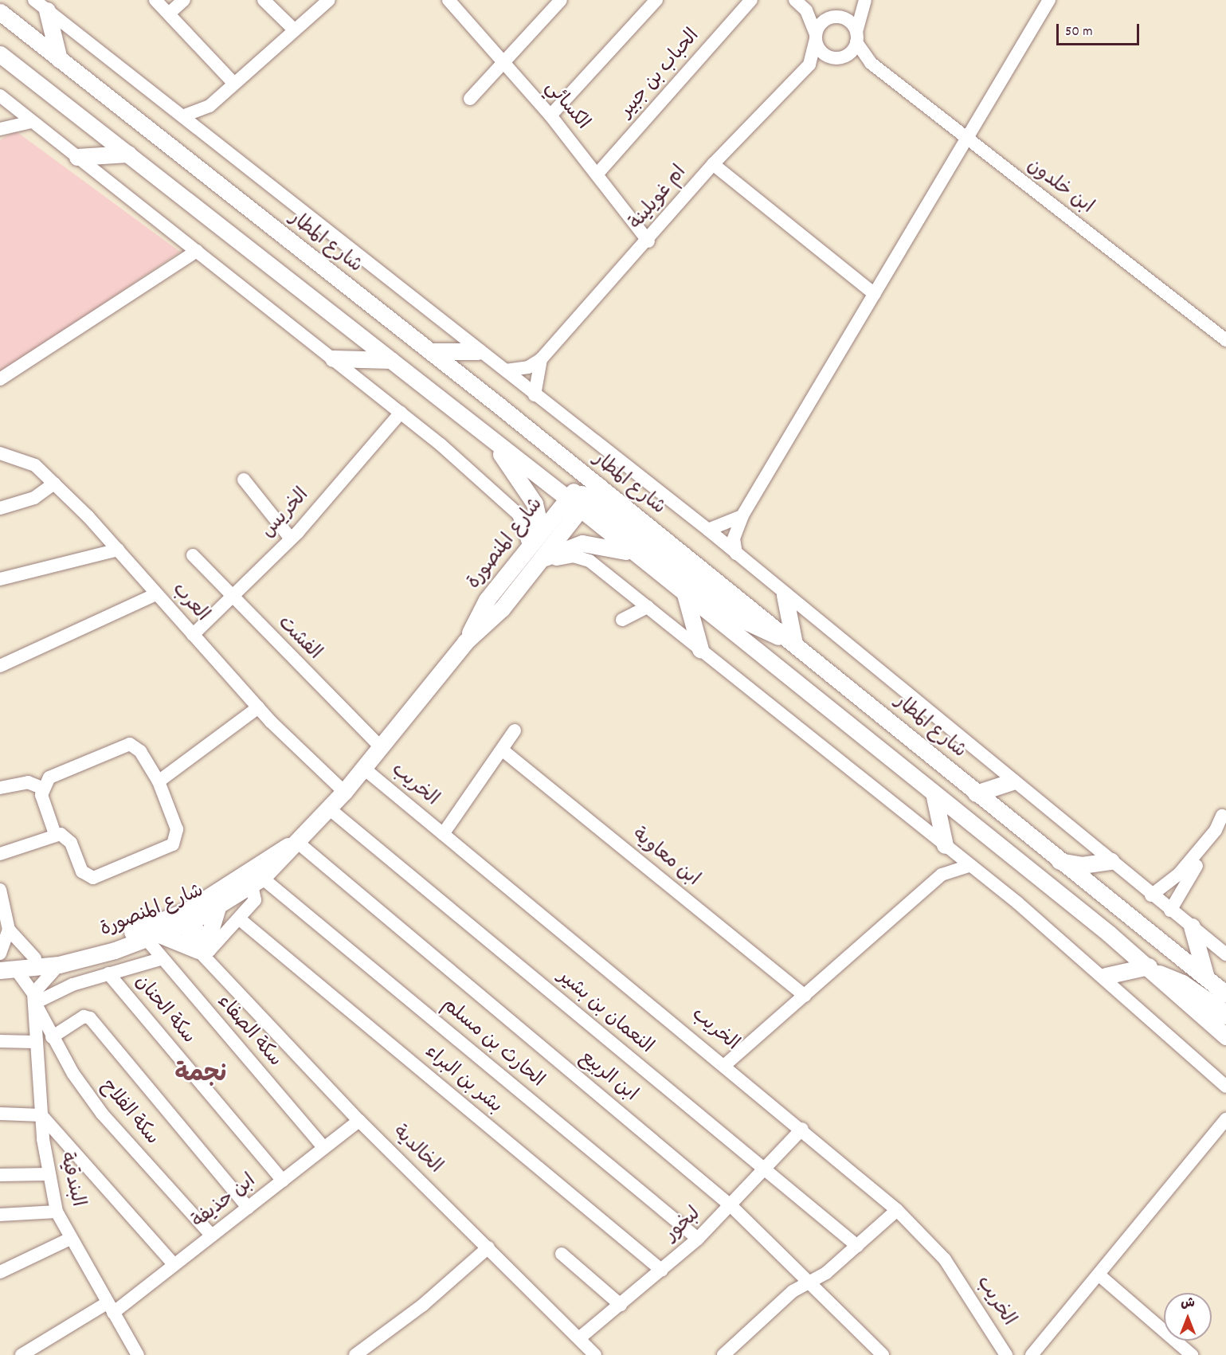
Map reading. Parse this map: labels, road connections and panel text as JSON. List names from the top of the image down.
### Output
{
  "streets": {
    "main road": ["شارع المطار", "شارع المنصورة"],
    "street": [
      "الحباب بن جبير",
      "الكسائي",
      "ابن خلدون",
      "ام غويلينة",
      "الخريس",
      "العرب",
      "الفشت",
      "الخريب",
      "ابن معاوية",
      "سكة الحنان",
      "النعمان بن بشير",
      "سكة الصفاء",
      "الحارث بن مسلم",
      "ابن الربيع",
      "بشر بن البراء",
      "سكة الفلاح",
      "الخالدية",
      "البندقية",
      "ابن حذيفة",
      "لبخور"
    ]
  },
  "crossings": [
    ["الحباب بن جبير", "الكسائي"],
    ["الكسائي", "ام غويلينة"],
    ["ام غويلينة", "شارع المطار"],
    ["شارع المطار", "شارع المنصورة"],
    ["الخريس", "العرب"],
    ["الخريس", "الفشت"],
    ["شارع المنصورة", "العرب"],
    ["شارع المنصورة", "الفشت"],
    ["شارع المنصورة", "الخريب"],
    ["شارع المنصورة", "النعمان بن بشير"],
    ["شارع المنصورة", "سكة الصفاء"],
    ["شارع المنصورة", "الحارث بن مسلم"],
    ["شارع المنصورة", "ابن الربيع"],
    ["شارع المنصورة", "الخالدية"],
    ["الخريب", "لبخور"],
    ["سكة الحنان", "ابن حذيفة"],
    ["النعمان بن بشير", "لبخور"],
    ["سكة الصفاء", "ابن حذيفة"],
    ["الحارث بن مسلم", "لبخور"],
    ["ابن الربيع", "لبخور"],
    ["بشر بن البراء", "لبخور"],
    ["سكة الفلاح", "البندقية"],
    ["سكة الفلاح", "ابن حذيفة"],
    ["الخالدية", "ابن حذيفة"],
    ["الخالدية", "لبخور"],
    ["البندقية", "ابن حذيفة"]
  ],
  "districts": ["نجمة"],
  "scale_bar": "50 m",
  "north": "top"
}
